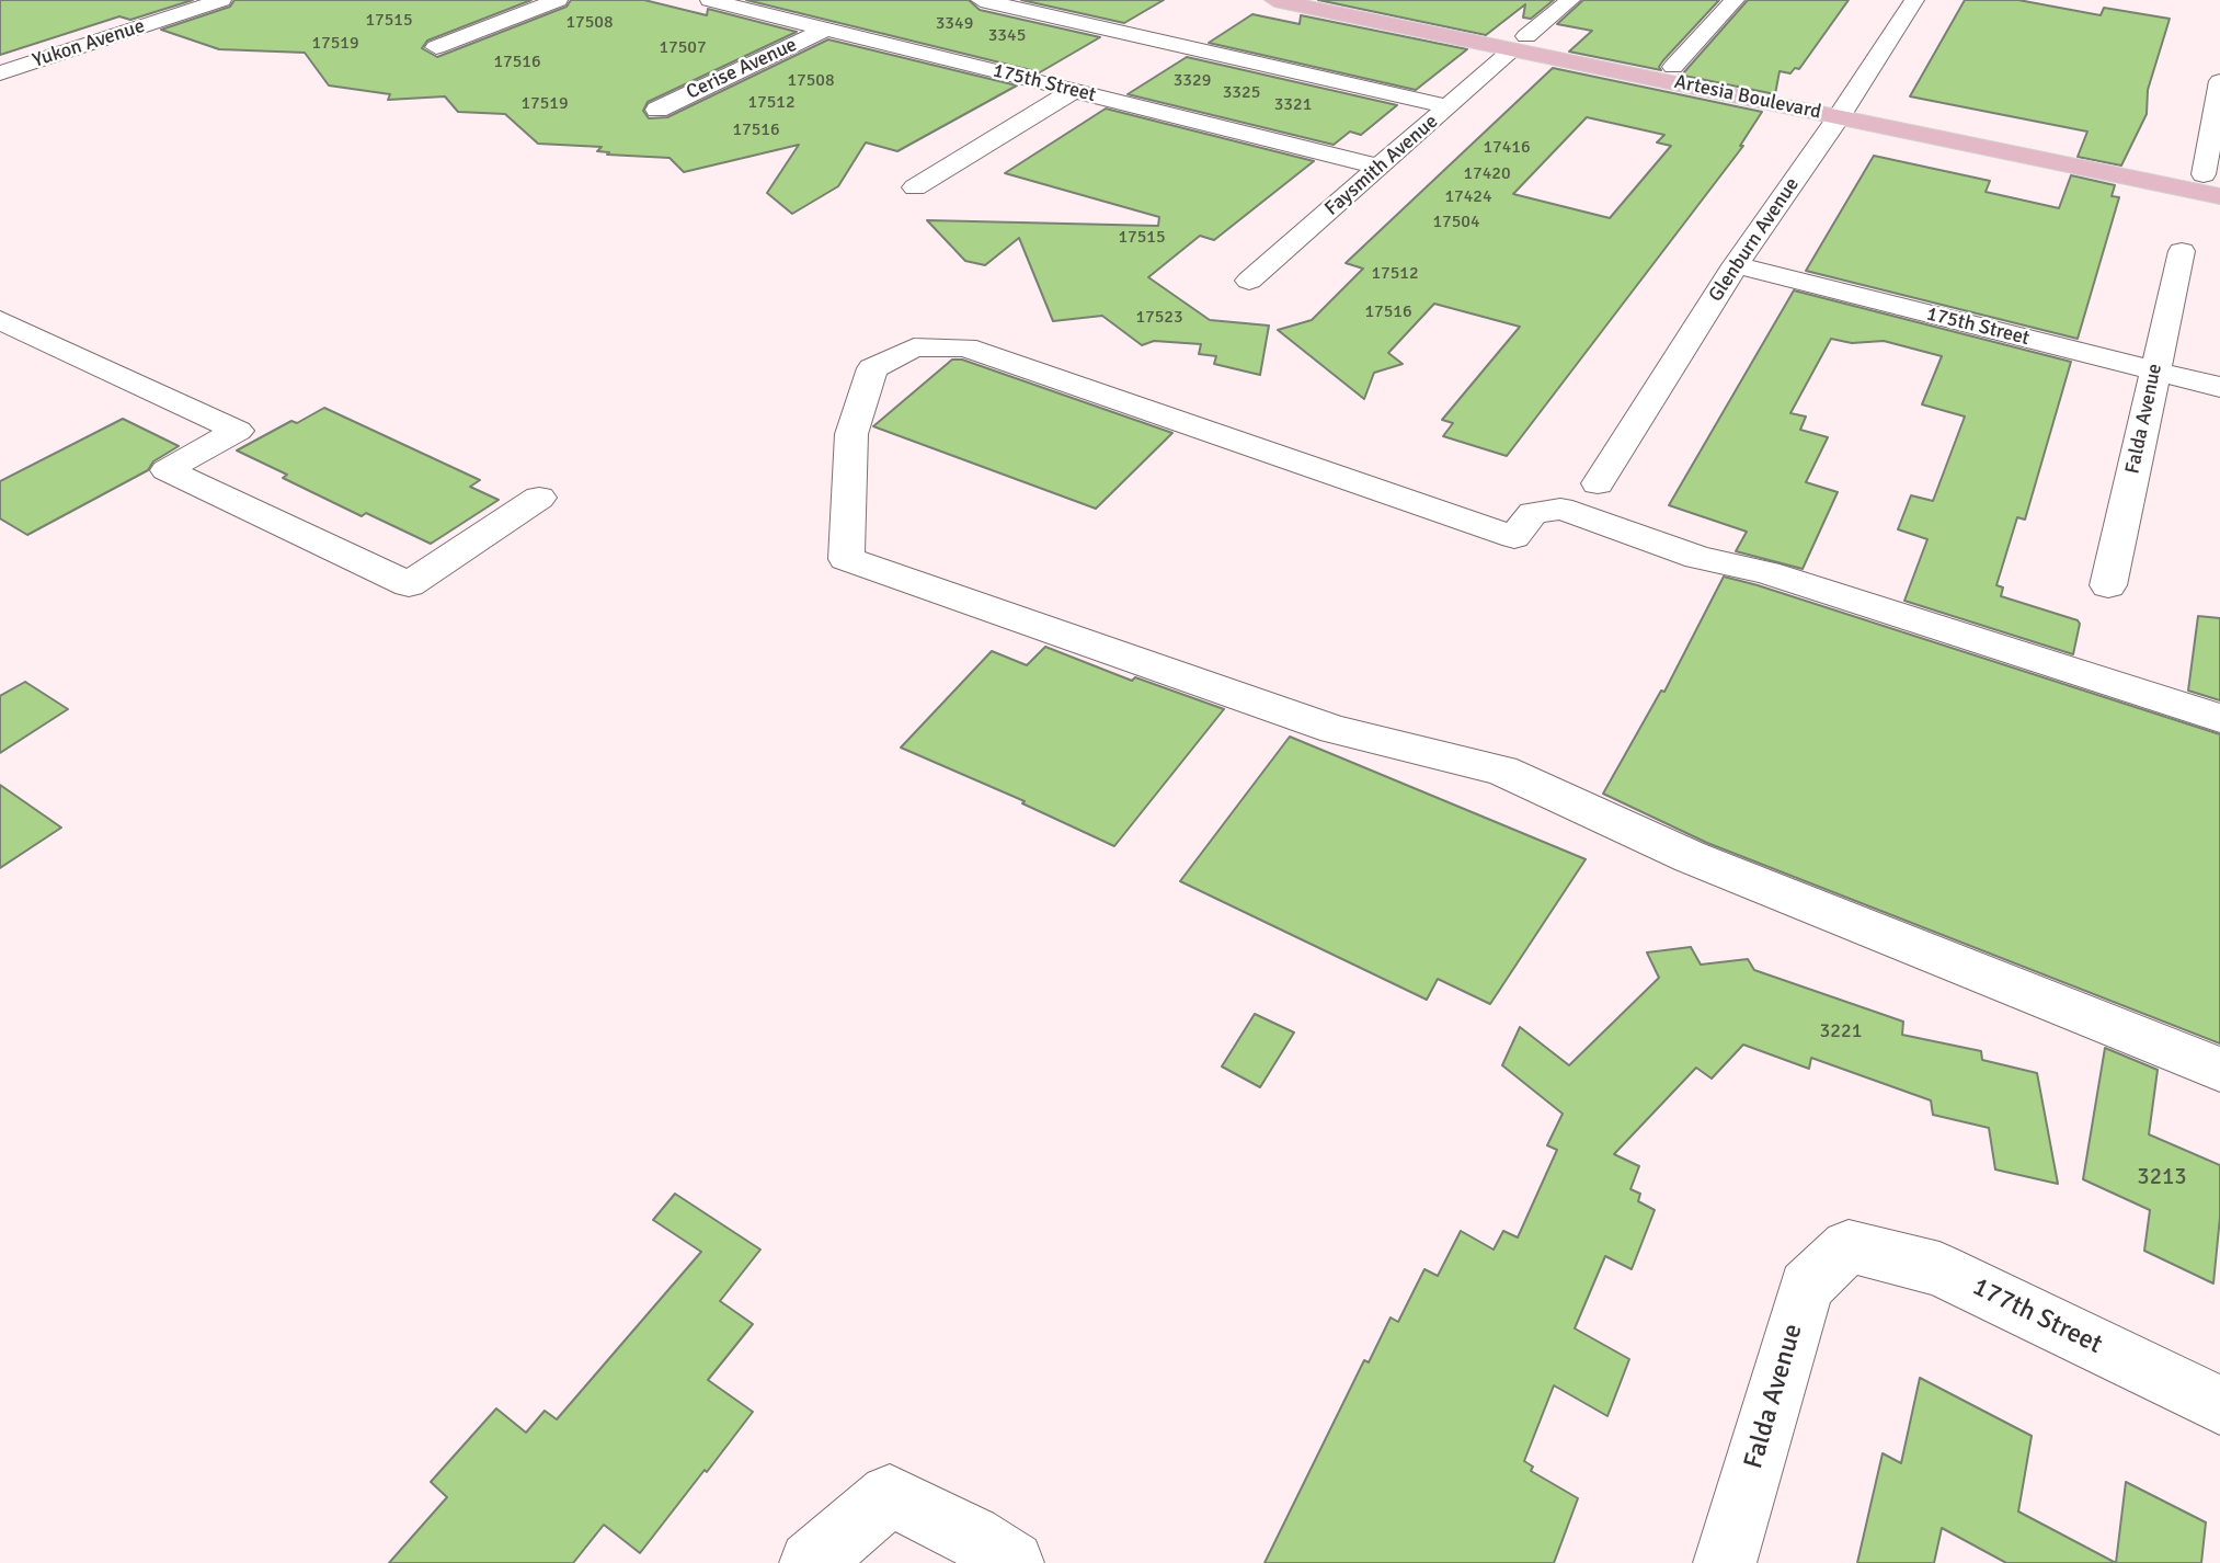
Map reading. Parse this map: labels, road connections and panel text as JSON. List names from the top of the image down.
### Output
{
  "streets": {
    "main road": ["Artesia Boulevard"],
    "street": [
      "Yukon Avenue",
      "Cerise Avenue",
      "175th Street",
      "Faysmith Avenue",
      "Glenburn Avenue",
      "Falda Avenue",
      "177th Street"
    ]
  },
  "crossings": [
    ["Cerise Avenue", "175th Street"],
    ["175th Street", "Faysmith Avenue"],
    ["175th Street", "Glenburn Avenue"],
    ["175th Street", "Falda Avenue"],
    ["Artesia Boulevard", "Faysmith Avenue"],
    ["Artesia Boulevard", "Glenburn Avenue"],
    ["Falda Avenue", "177th Street"]
  ],
  "house_numbers": [
    "17515",
    "17508",
    "3349",
    "3345",
    "17519",
    "17507",
    "17516",
    "17508",
    "3329",
    "3325",
    "17512",
    "17519",
    "3321",
    "17516",
    "17416",
    "17420",
    "17424",
    "17504",
    "17515",
    "17512",
    "17516",
    "17523",
    "3221",
    "3213"
  ]
}
